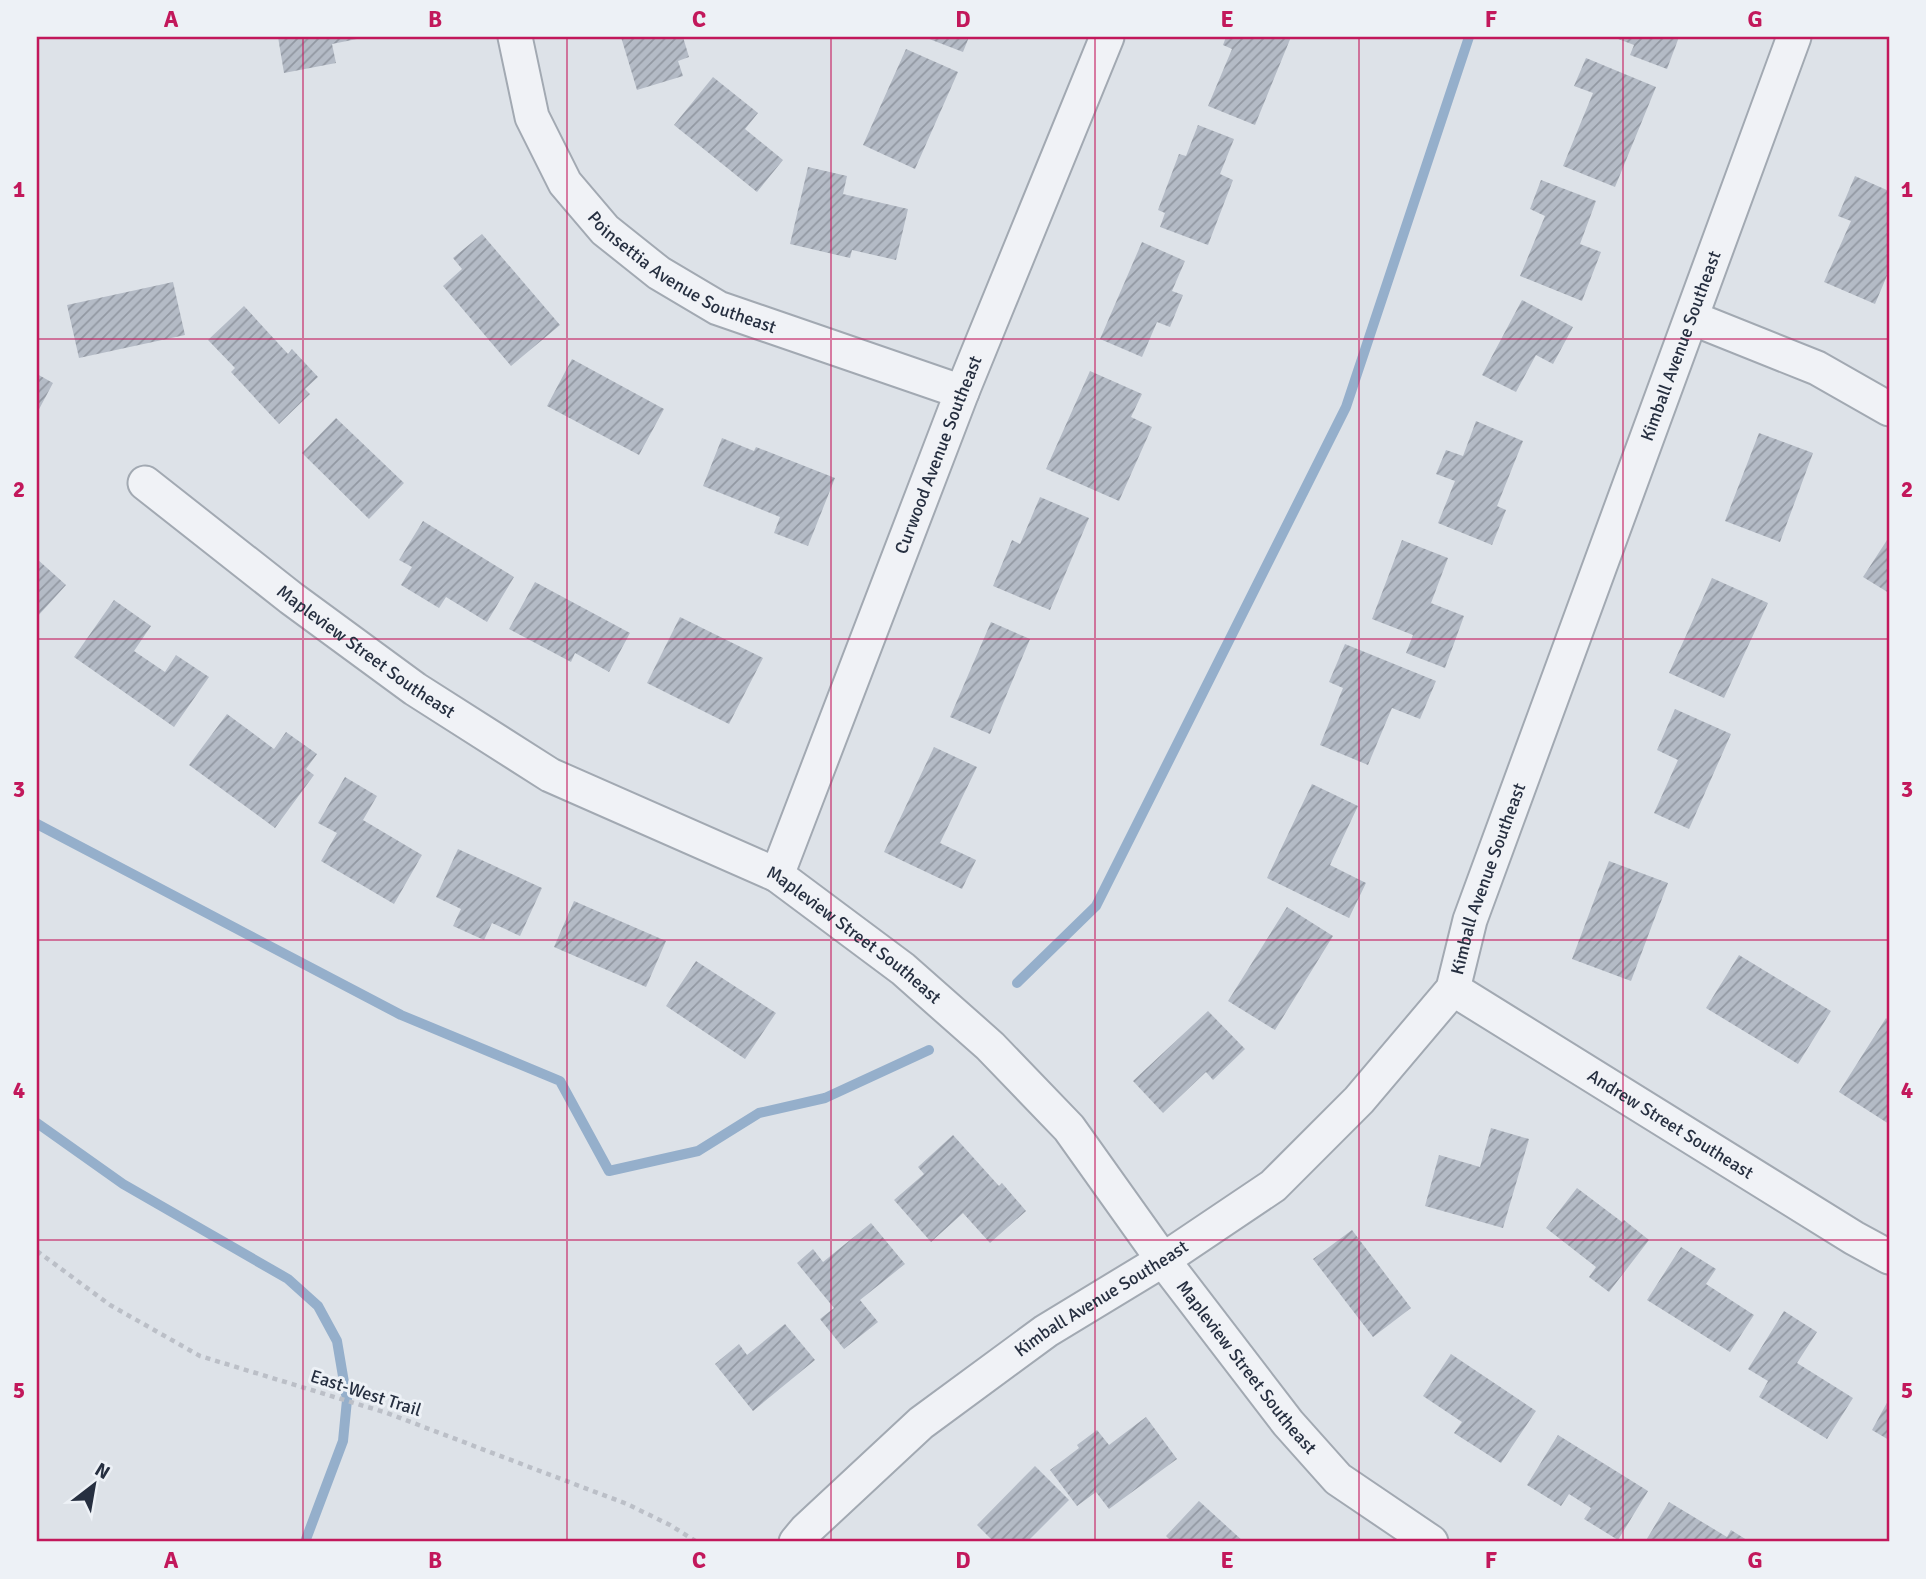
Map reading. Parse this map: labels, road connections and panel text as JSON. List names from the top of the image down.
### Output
{
  "streets": {
    "street": [
      "Poinsettia Avenue Southeast",
      "Kimball Avenue Southeast",
      "Curwood Avenue Southeast",
      "Mapleview Street Southeast",
      "Andrew Street Southeast"
    ],
    "path": ["East-West Trail"]
  },
  "crossings": [
    ["Poinsettia Avenue Southeast", "Curwood Avenue Southeast"],
    ["Kimball Avenue Southeast", "Mapleview Street Southeast"],
    ["Kimball Avenue Southeast", "Andrew Street Southeast"],
    ["Curwood Avenue Southeast", "Mapleview Street Southeast"]
  ],
  "north": "top right",
  "grid": {
    "columns": [
      "A",
      "B",
      "C",
      "D",
      "E",
      "F",
      "G"
    ],
    "rows": [
      "1",
      "2",
      "3",
      "4",
      "5"
    ]
  }
}
